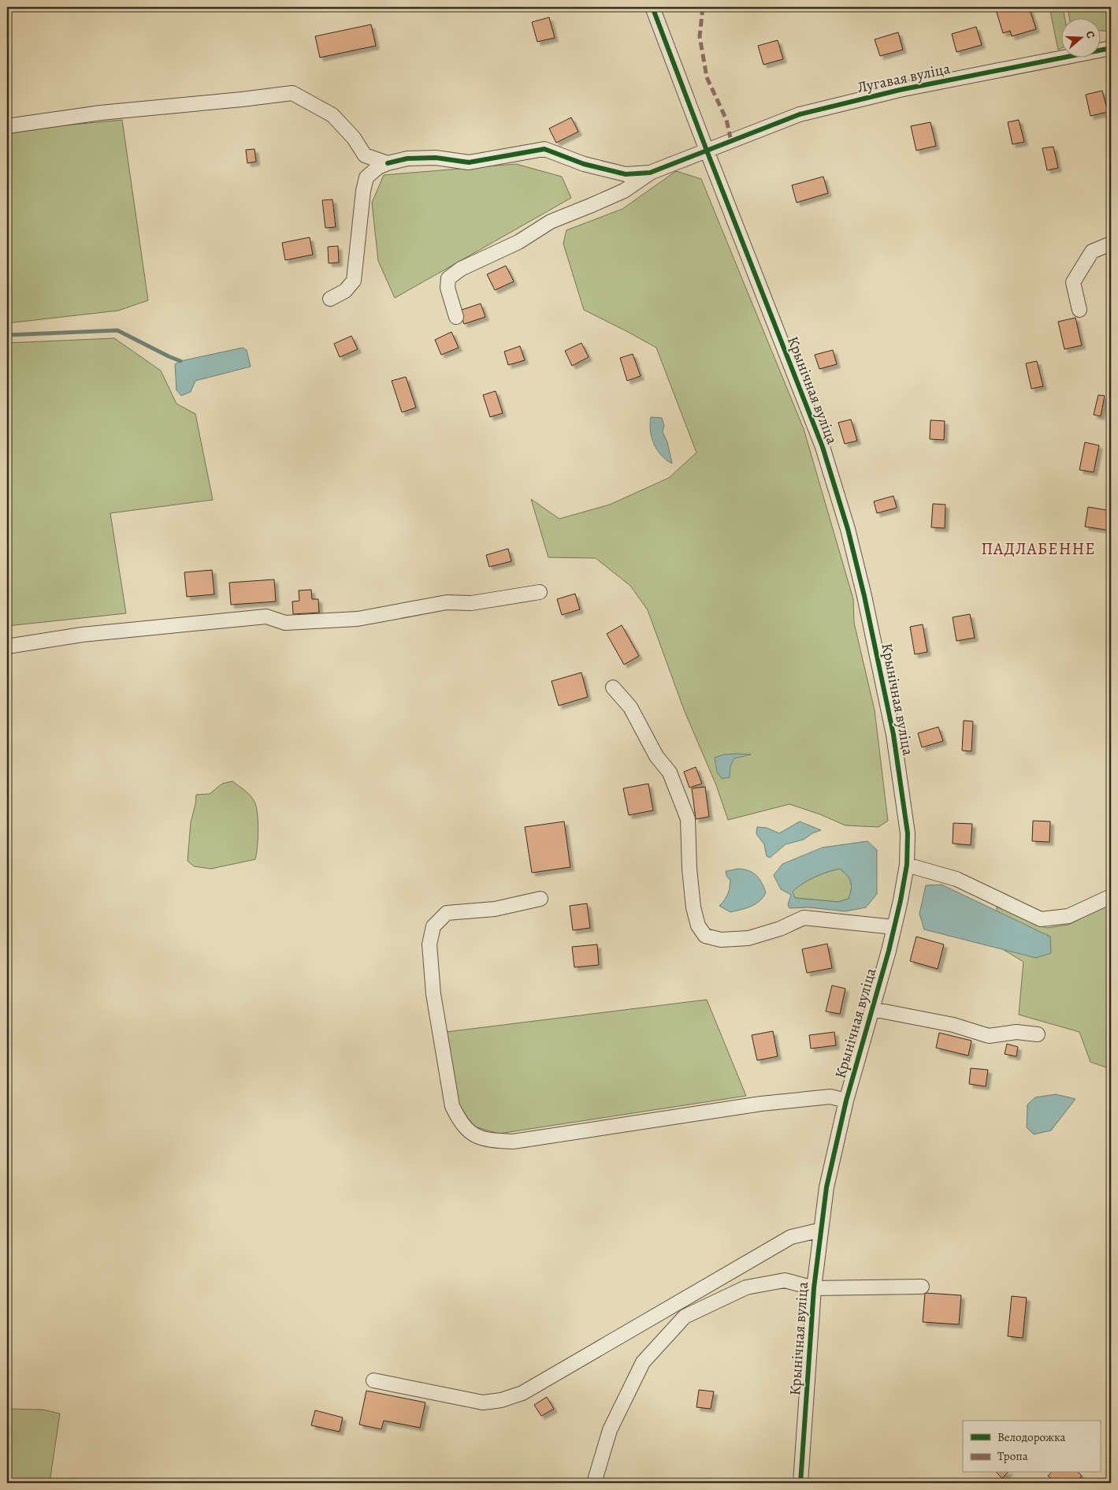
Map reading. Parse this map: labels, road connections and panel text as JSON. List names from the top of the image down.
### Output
{
  "streets": {
    "street": ["Лугавая вуліца", "Крынічная вуліца"]
  },
  "crossings": [
    ["Лугавая вуліца", "Крынічная вуліца"]
  ],
  "districts": ["ПАДЛАБЕННЕ"],
  "legend": ["Велодорожка", "Тропа"],
  "north": "right"
}
